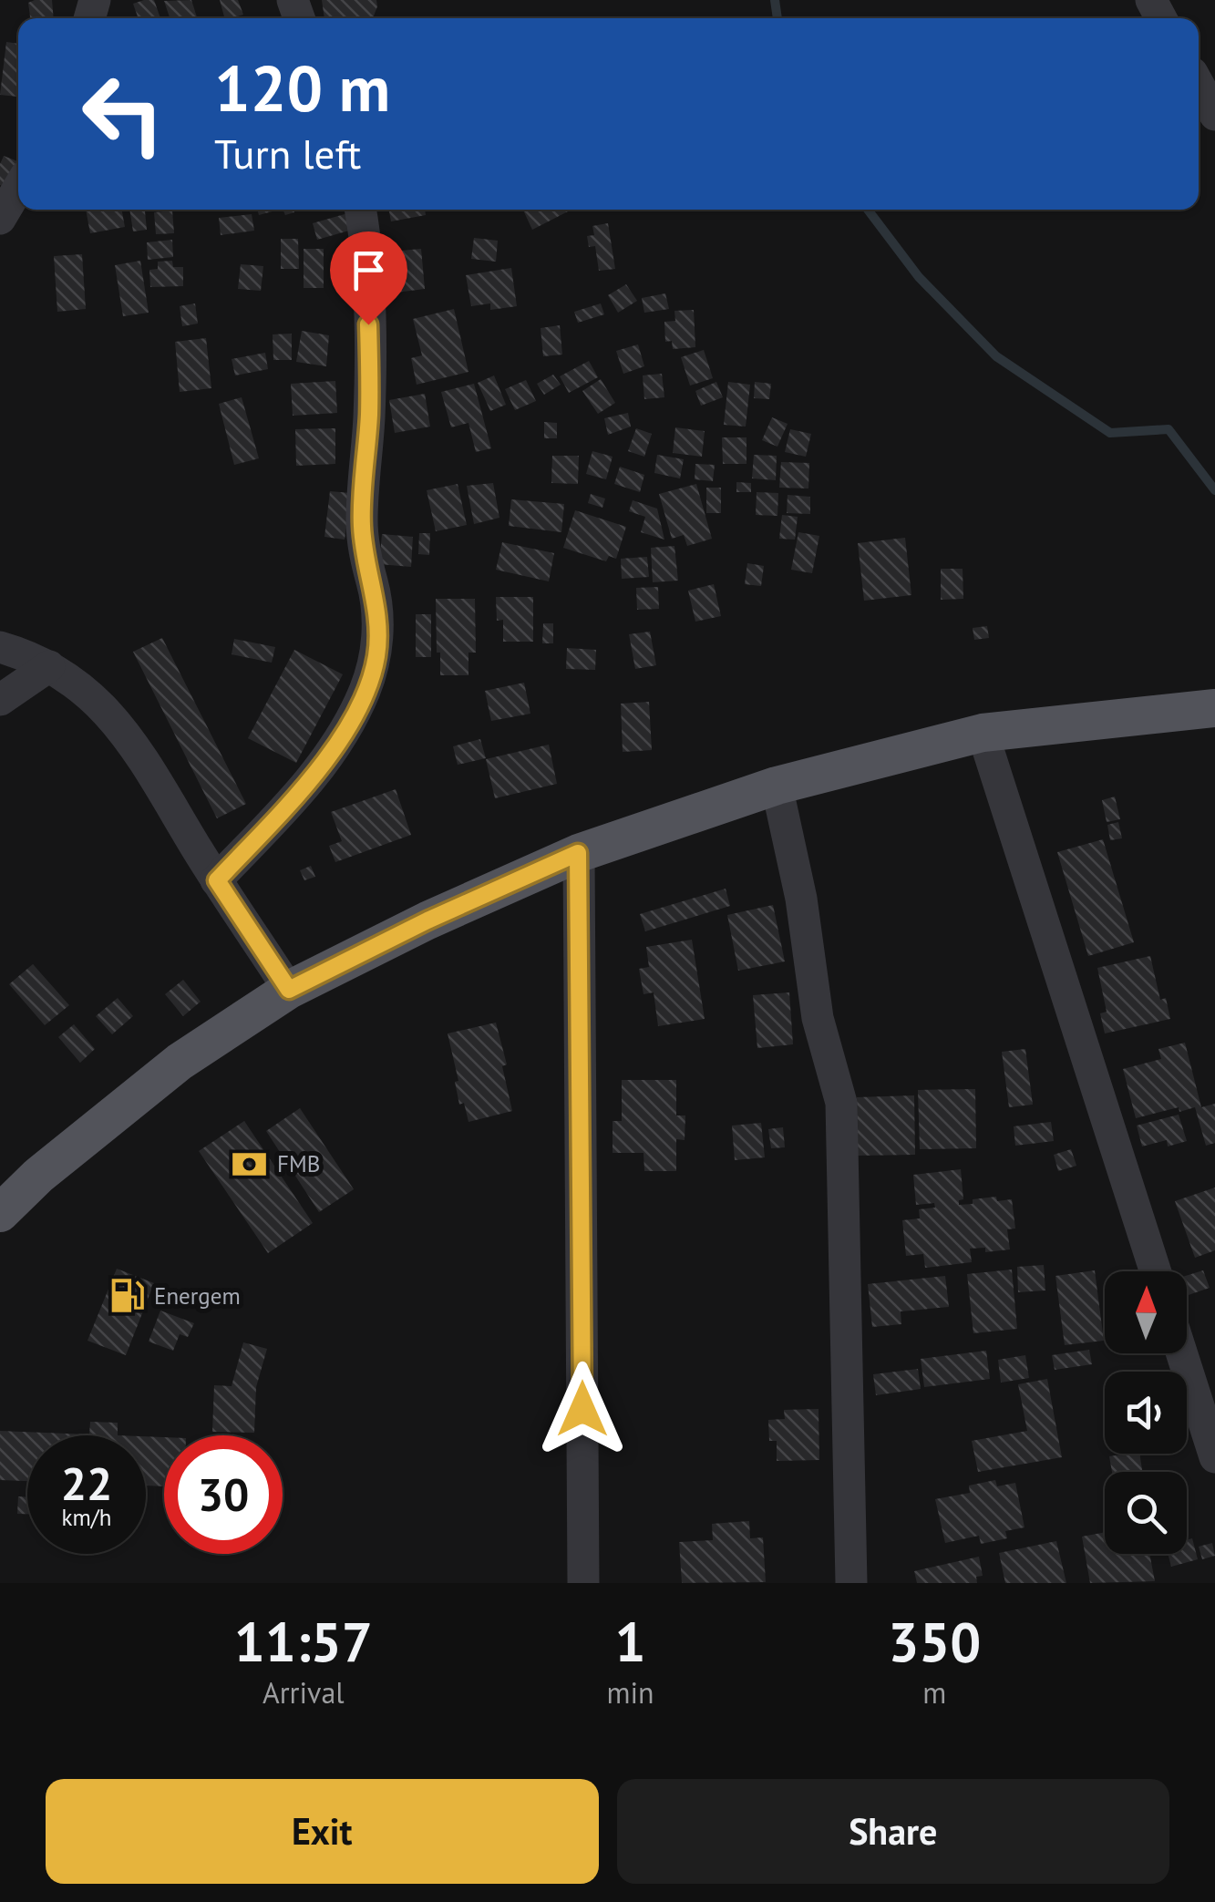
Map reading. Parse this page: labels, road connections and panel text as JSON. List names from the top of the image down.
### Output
{
  "places": {
    "bank": ["FMB"],
    "fuel station": ["Energem"]
  },
  "north": "top",
  "page": {
    "turn": ["120 m", "Turn left"],
    "speed": "22 km/h",
    "limit": "30",
    "eta": [
      "11:57",
      "Arrival",
      "1",
      "min",
      "350",
      "m"
    ],
    "buttons": ["Exit", "Share"]
  }
}
